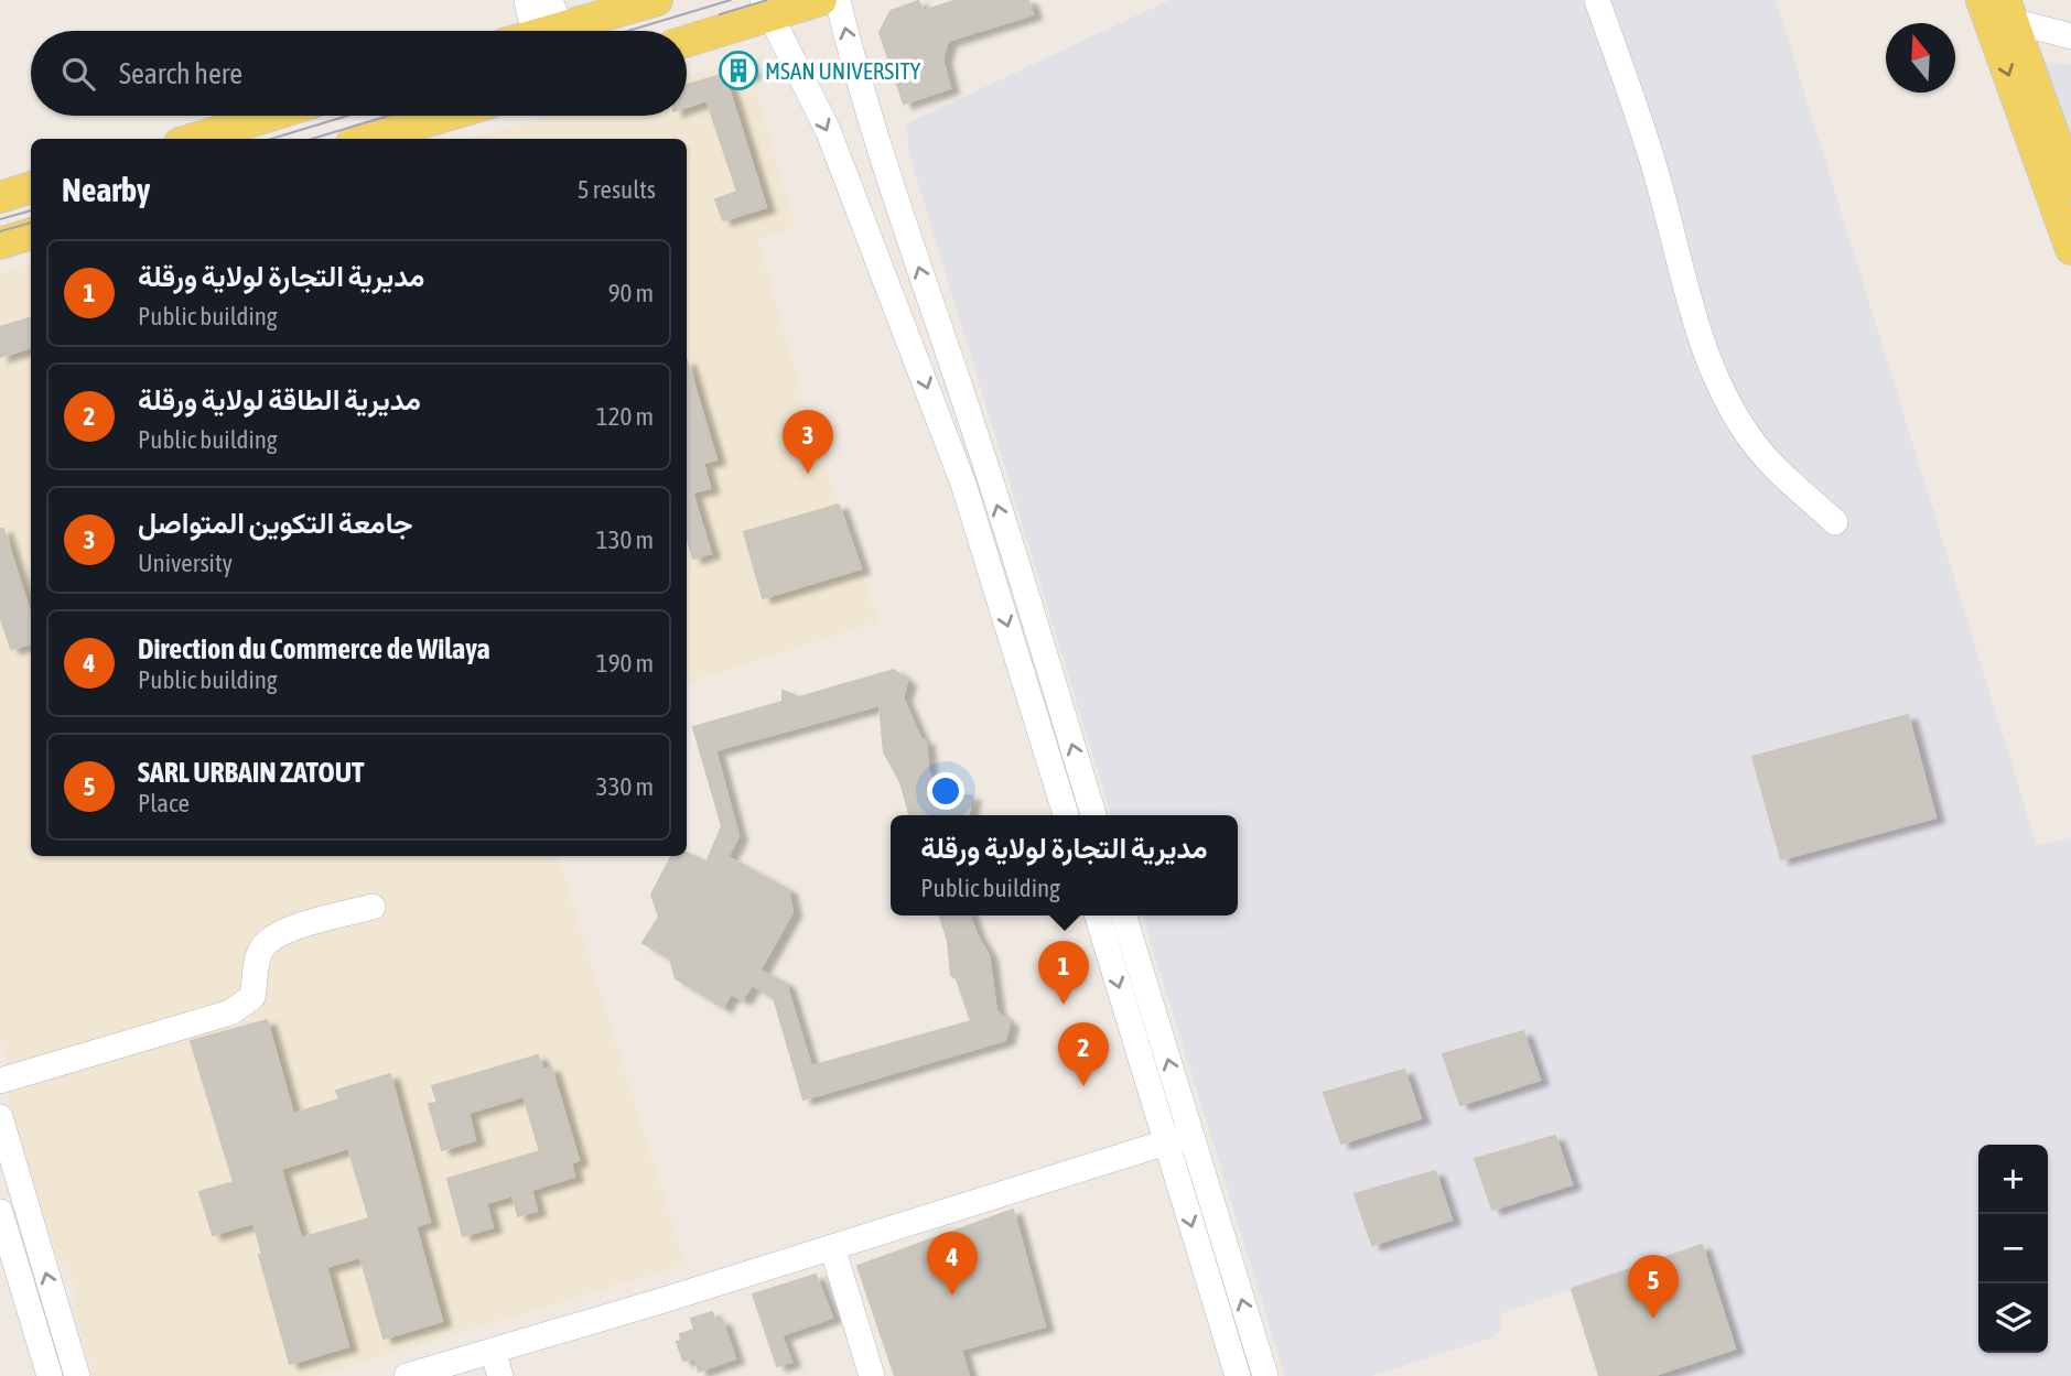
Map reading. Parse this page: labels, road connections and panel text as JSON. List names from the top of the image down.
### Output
{
  "places": {
    "building": ["MSAN UNIVERSITY"]
  },
  "north": "top",
  "page": {
    "search": "Search here",
    "heading": ["Nearby", "5 results"],
    "list": [
      {
        "mark": "1",
        "name": "مديرية التجارة لولاية ورقلة",
        "note": "Public building",
        "value": "90 m"
      },
      {
        "mark": "2",
        "name": "مديرية الطاقة لولاية ورقلة",
        "note": "Public building",
        "value": "120 m"
      },
      {
        "mark": "3",
        "name": "جامعة التكوين المتواصل",
        "note": "University",
        "value": "130 m"
      },
      {
        "mark": "4",
        "name": "Direction du Commerce de Wilaya",
        "note": "Public building",
        "value": "190 m"
      },
      {
        "mark": "5",
        "name": "SARL URBAIN ZATOUT",
        "note": "Place",
        "value": "330 m"
      }
    ],
    "pins": [
      "3",
      "1",
      "2",
      "4",
      "5"
    ],
    "popup": ["مديرية التجارة لولاية ورقلة", "Public building"],
    "map_buttons": ["+", "−"]
  }
}
